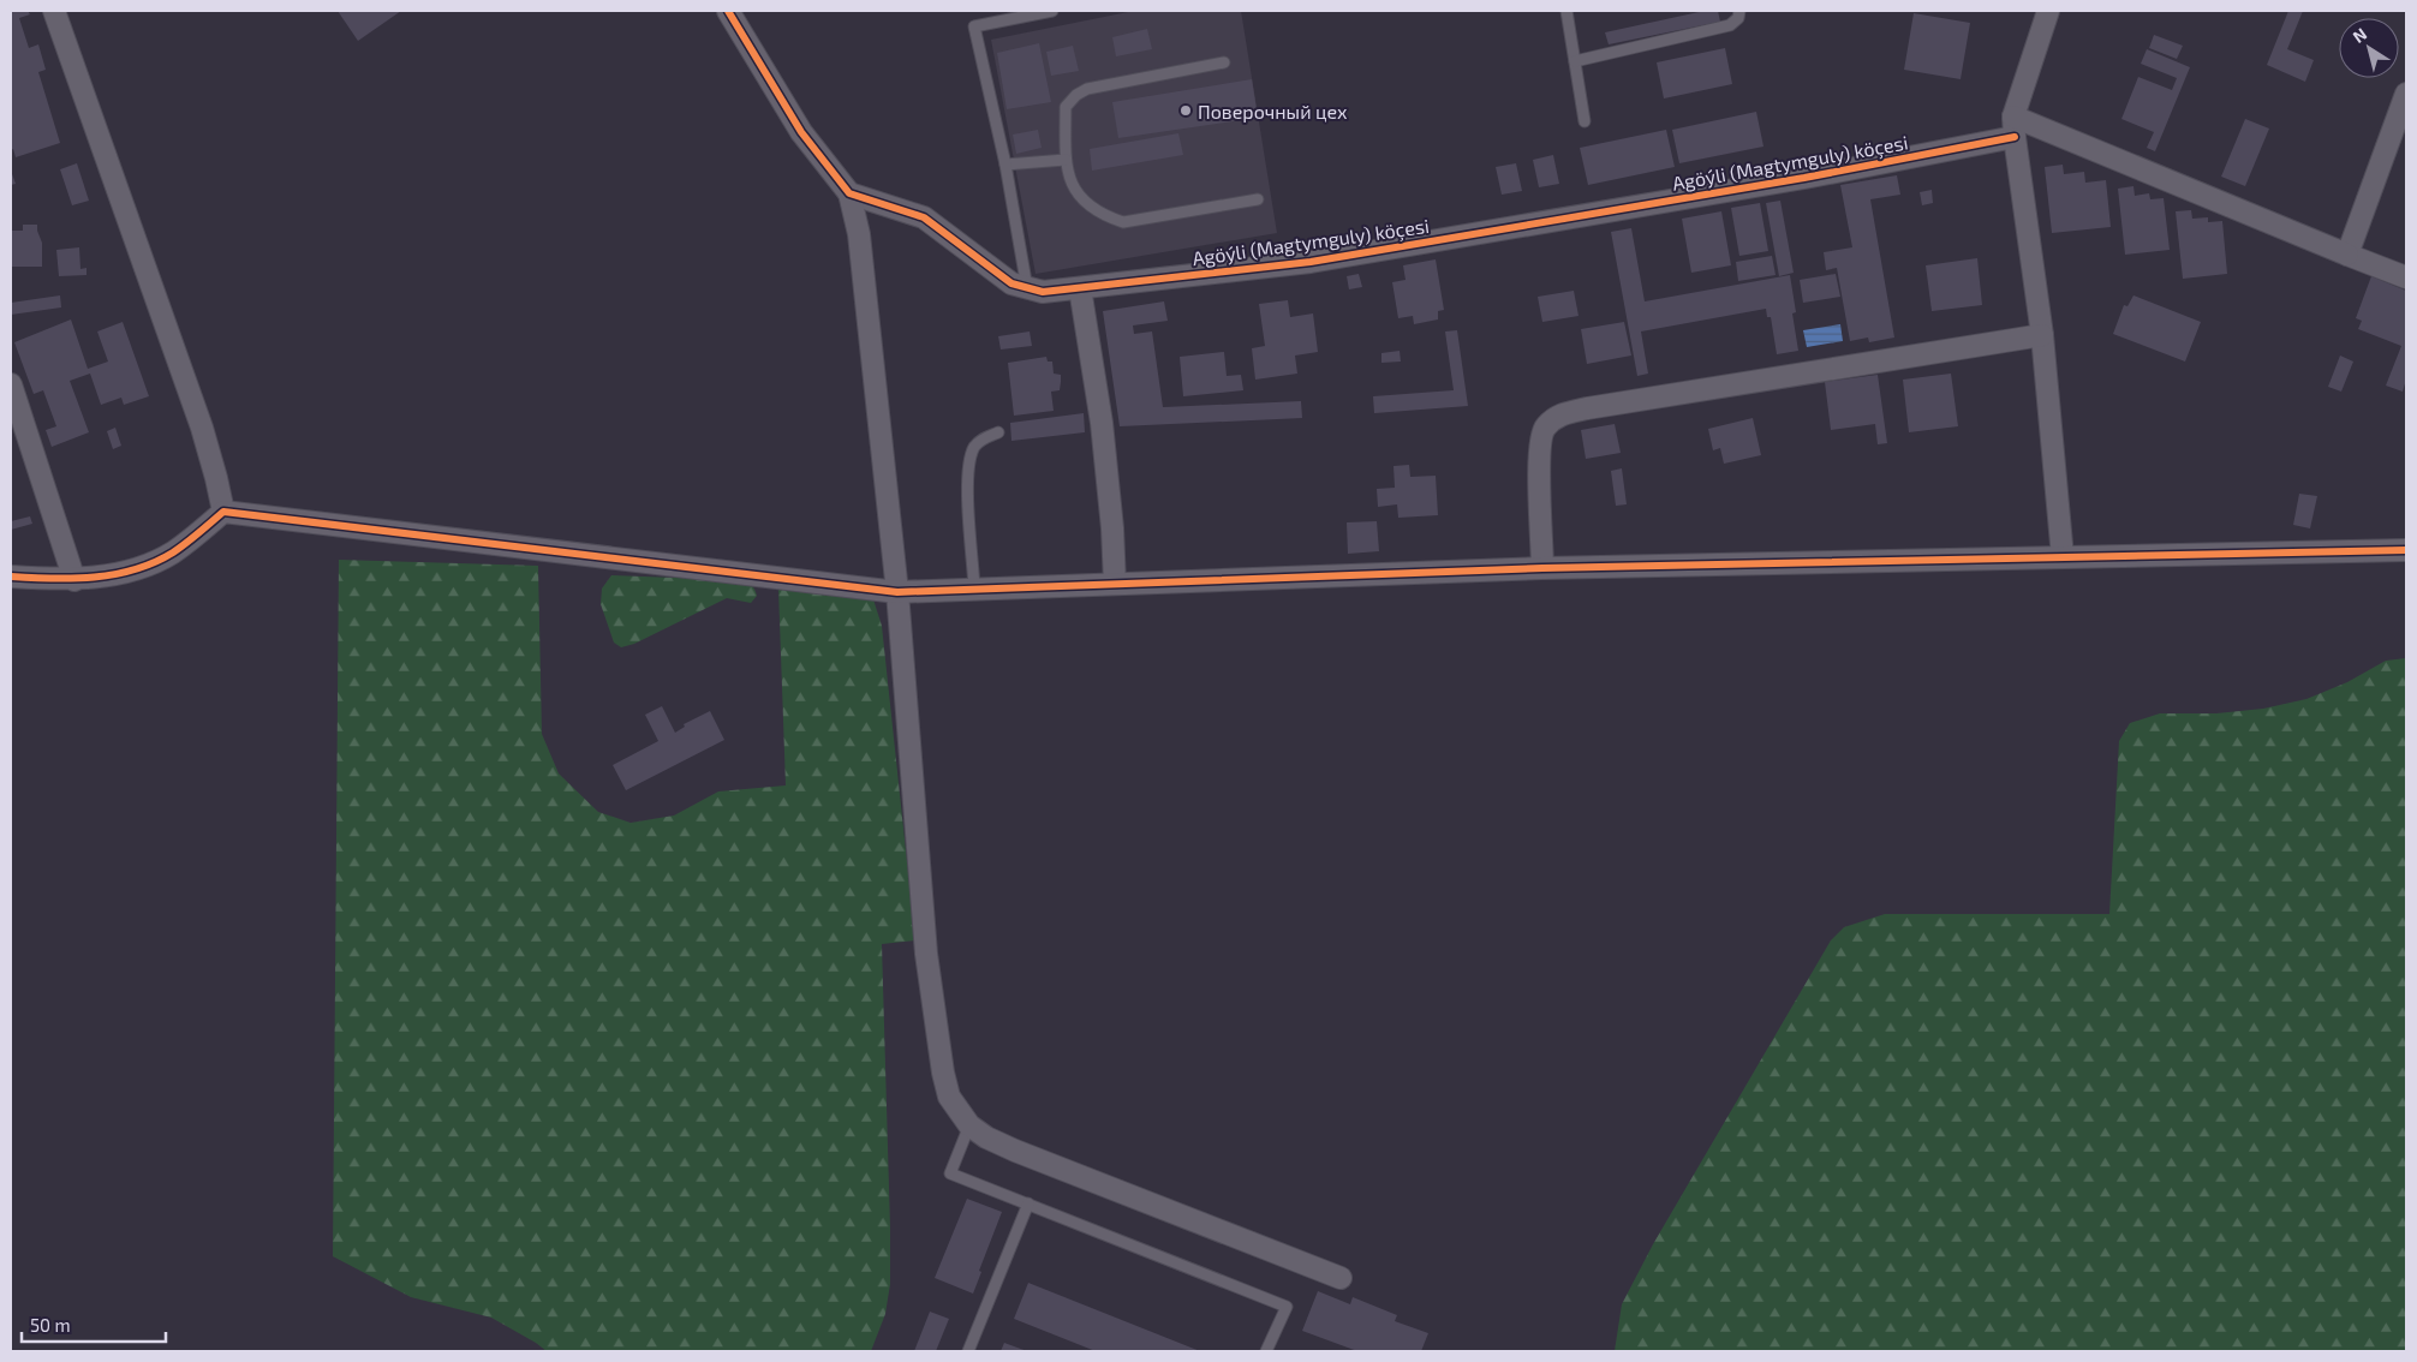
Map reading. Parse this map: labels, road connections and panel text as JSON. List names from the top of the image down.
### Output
{
  "streets": {
    "street": ["Agöýli (Magtymguly) köçesi"]
  },
  "places": ["Поверочный цех"],
  "scale_bar": "50 m",
  "north": "top left"
}
